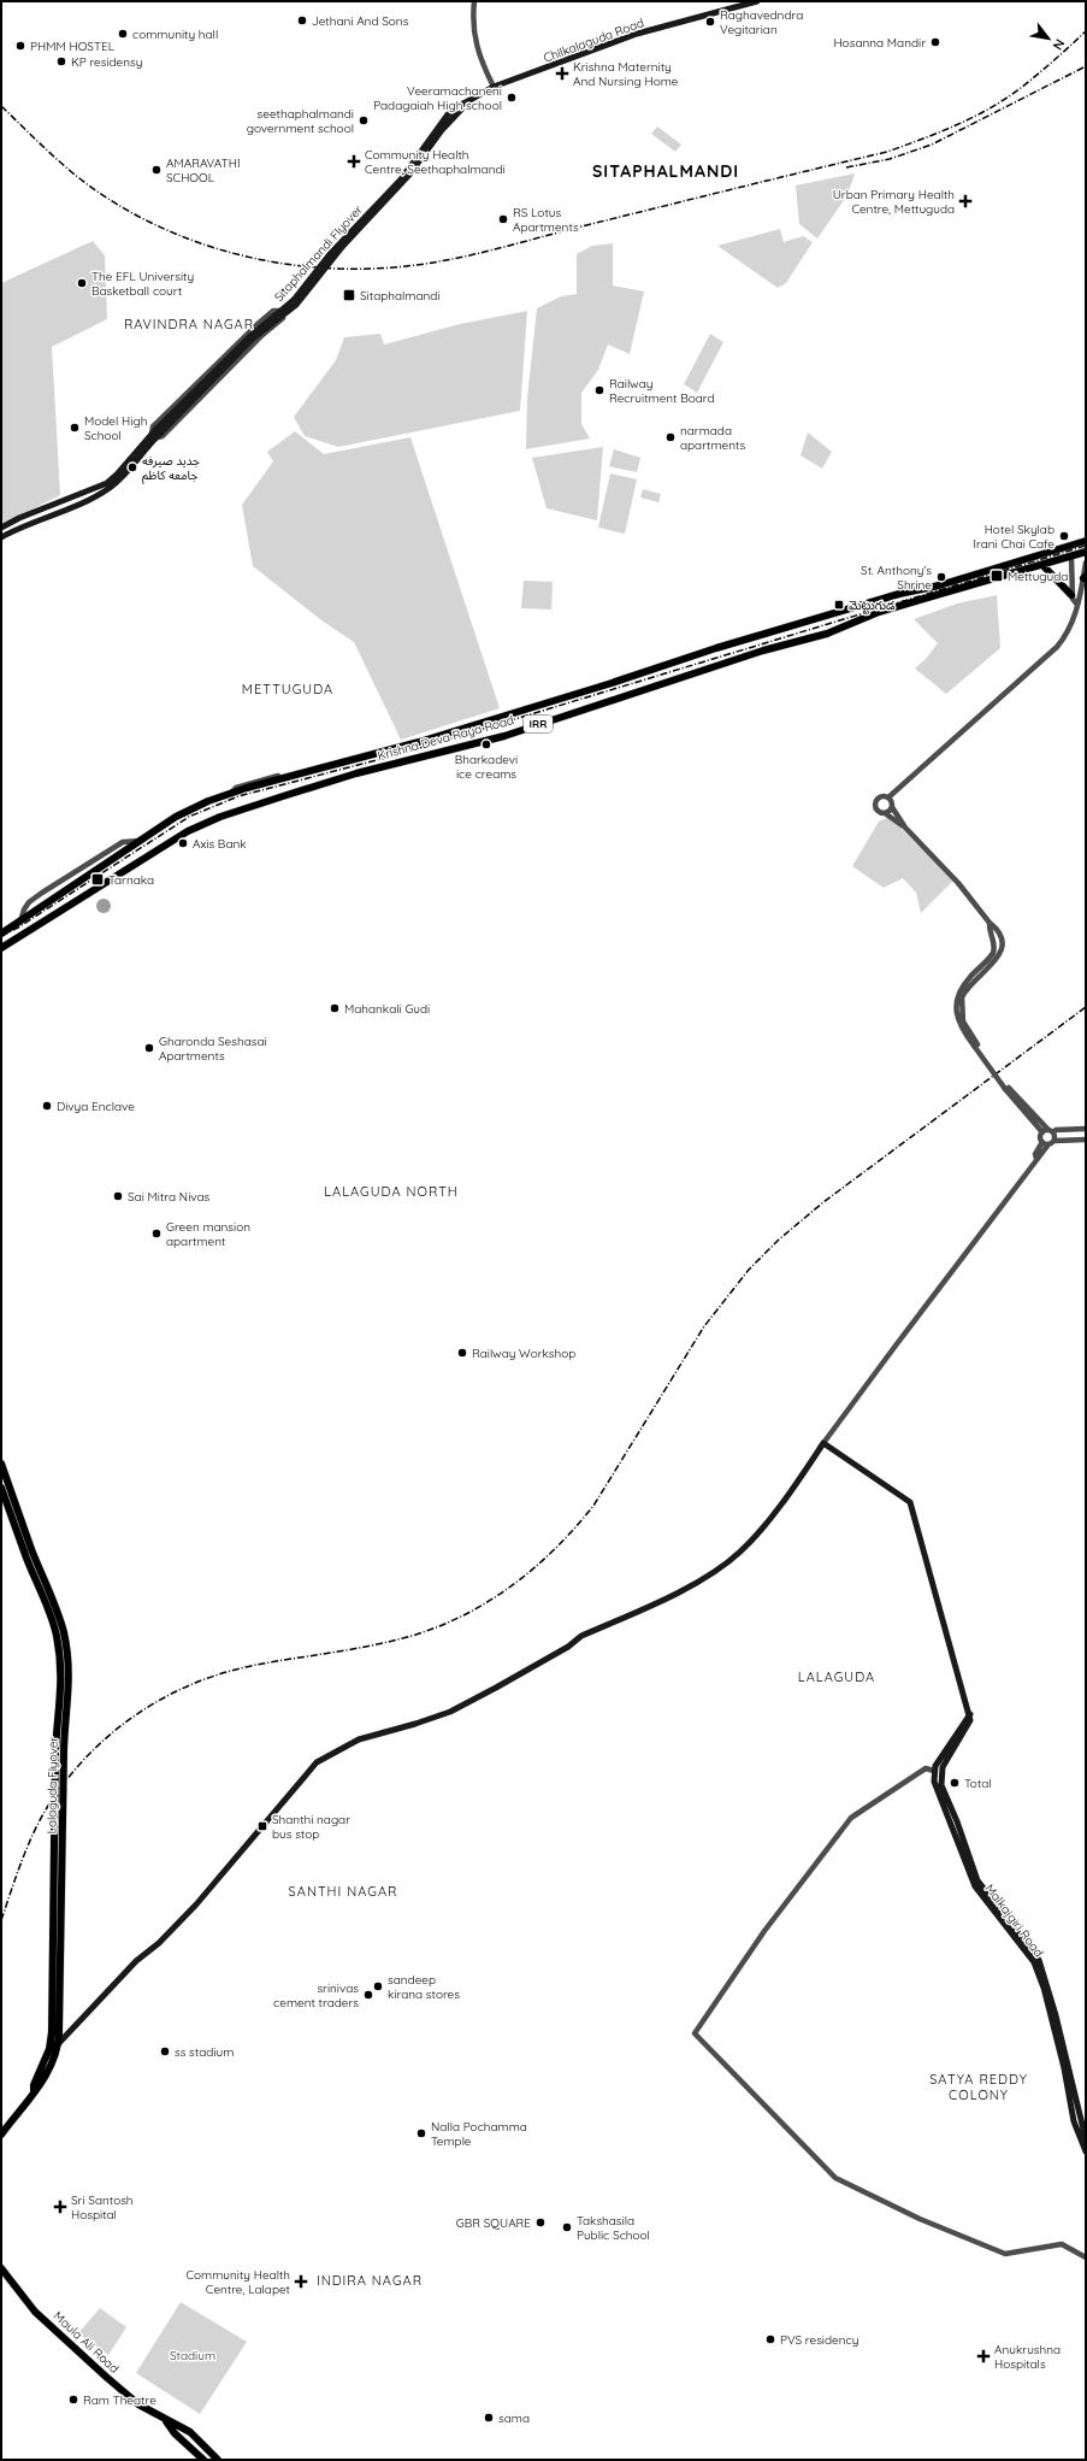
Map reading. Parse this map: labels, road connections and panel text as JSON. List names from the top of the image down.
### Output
{
  "streets": {
    "main road": [
      "Chilkalaguda Road",
      "Sitaphalmandi Flyover",
      "IRR",
      "Krishna Deva Raya Road",
      "Lalaguda Flyover",
      "Malkajgiri Road",
      "Maula Ali Road"
    ]
  },
  "crossings": [
    ["Chilkalaguda Road", "Sitaphalmandi Flyover"],
    ["IRR", "Krishna Deva Raya Road"]
  ],
  "districts": [
    "SITAPHALMANDI",
    "RAVINDRA NAGAR",
    "METTUGUDA",
    "LALAGUDA NORTH",
    "LALAGUDA",
    "SANTHI NAGAR",
    "SATYA REDDY COLONY",
    "INDIRA NAGAR"
  ],
  "parks": ["Stadium"],
  "places": {
    "other": [
      "Jethani And Sons",
      "Raghavedndra Vegitarian",
      "community hall",
      "Hosanna Mandir",
      "PHMM HOSTEL",
      "KP residensy",
      "Veeramachaneni Padagaiah High school",
      "seethaphalmandi government school",
      "AMARAVATHI SCHOOL",
      "RS Lotus Apartments",
      "The EFL University Basketball court",
      "Railway Recruitment Board",
      "Model High School",
      "narmada apartments",
      "جديد صيرفه جامعه كاظم",
      "Hotel Skylab Irani Chai Cafe",
      "St. Anthony's Shrine",
      "Bharkadevi ice creams",
      "Axis Bank",
      "Mahankali Gudi",
      "Gharonda Seshasai Apartments",
      "Divya Enclave",
      "Sai Mitra Nivas",
      "Green mansion apartment",
      "Railway Workshop",
      "Total",
      "sandeep kirana stores",
      "srinivas cement traders",
      "ss stadium",
      "Nalla Pochamma Temple",
      "GBR SQUARE",
      "Takshasila Public School",
      "PVS residency",
      "Ram Theatre",
      "sama"
    ],
    "health": [
      "Krishna Maternity And Nursing Home",
      "Community Health Centre, Seethaphalmandi",
      "Urban Primary Health Centre, Mettuguda",
      "Sri Santosh Hospital",
      "Community Health Centre, Lalapet",
      "Anukrushna Hospitals"
    ],
    "transit": [
      "Sitaphalmandi",
      "Mettuguda",
      "మెట్టుగుడ",
      "Tarnaka",
      "Shanthi nagar bus stop"
    ]
  },
  "north": "bottom right"
}
